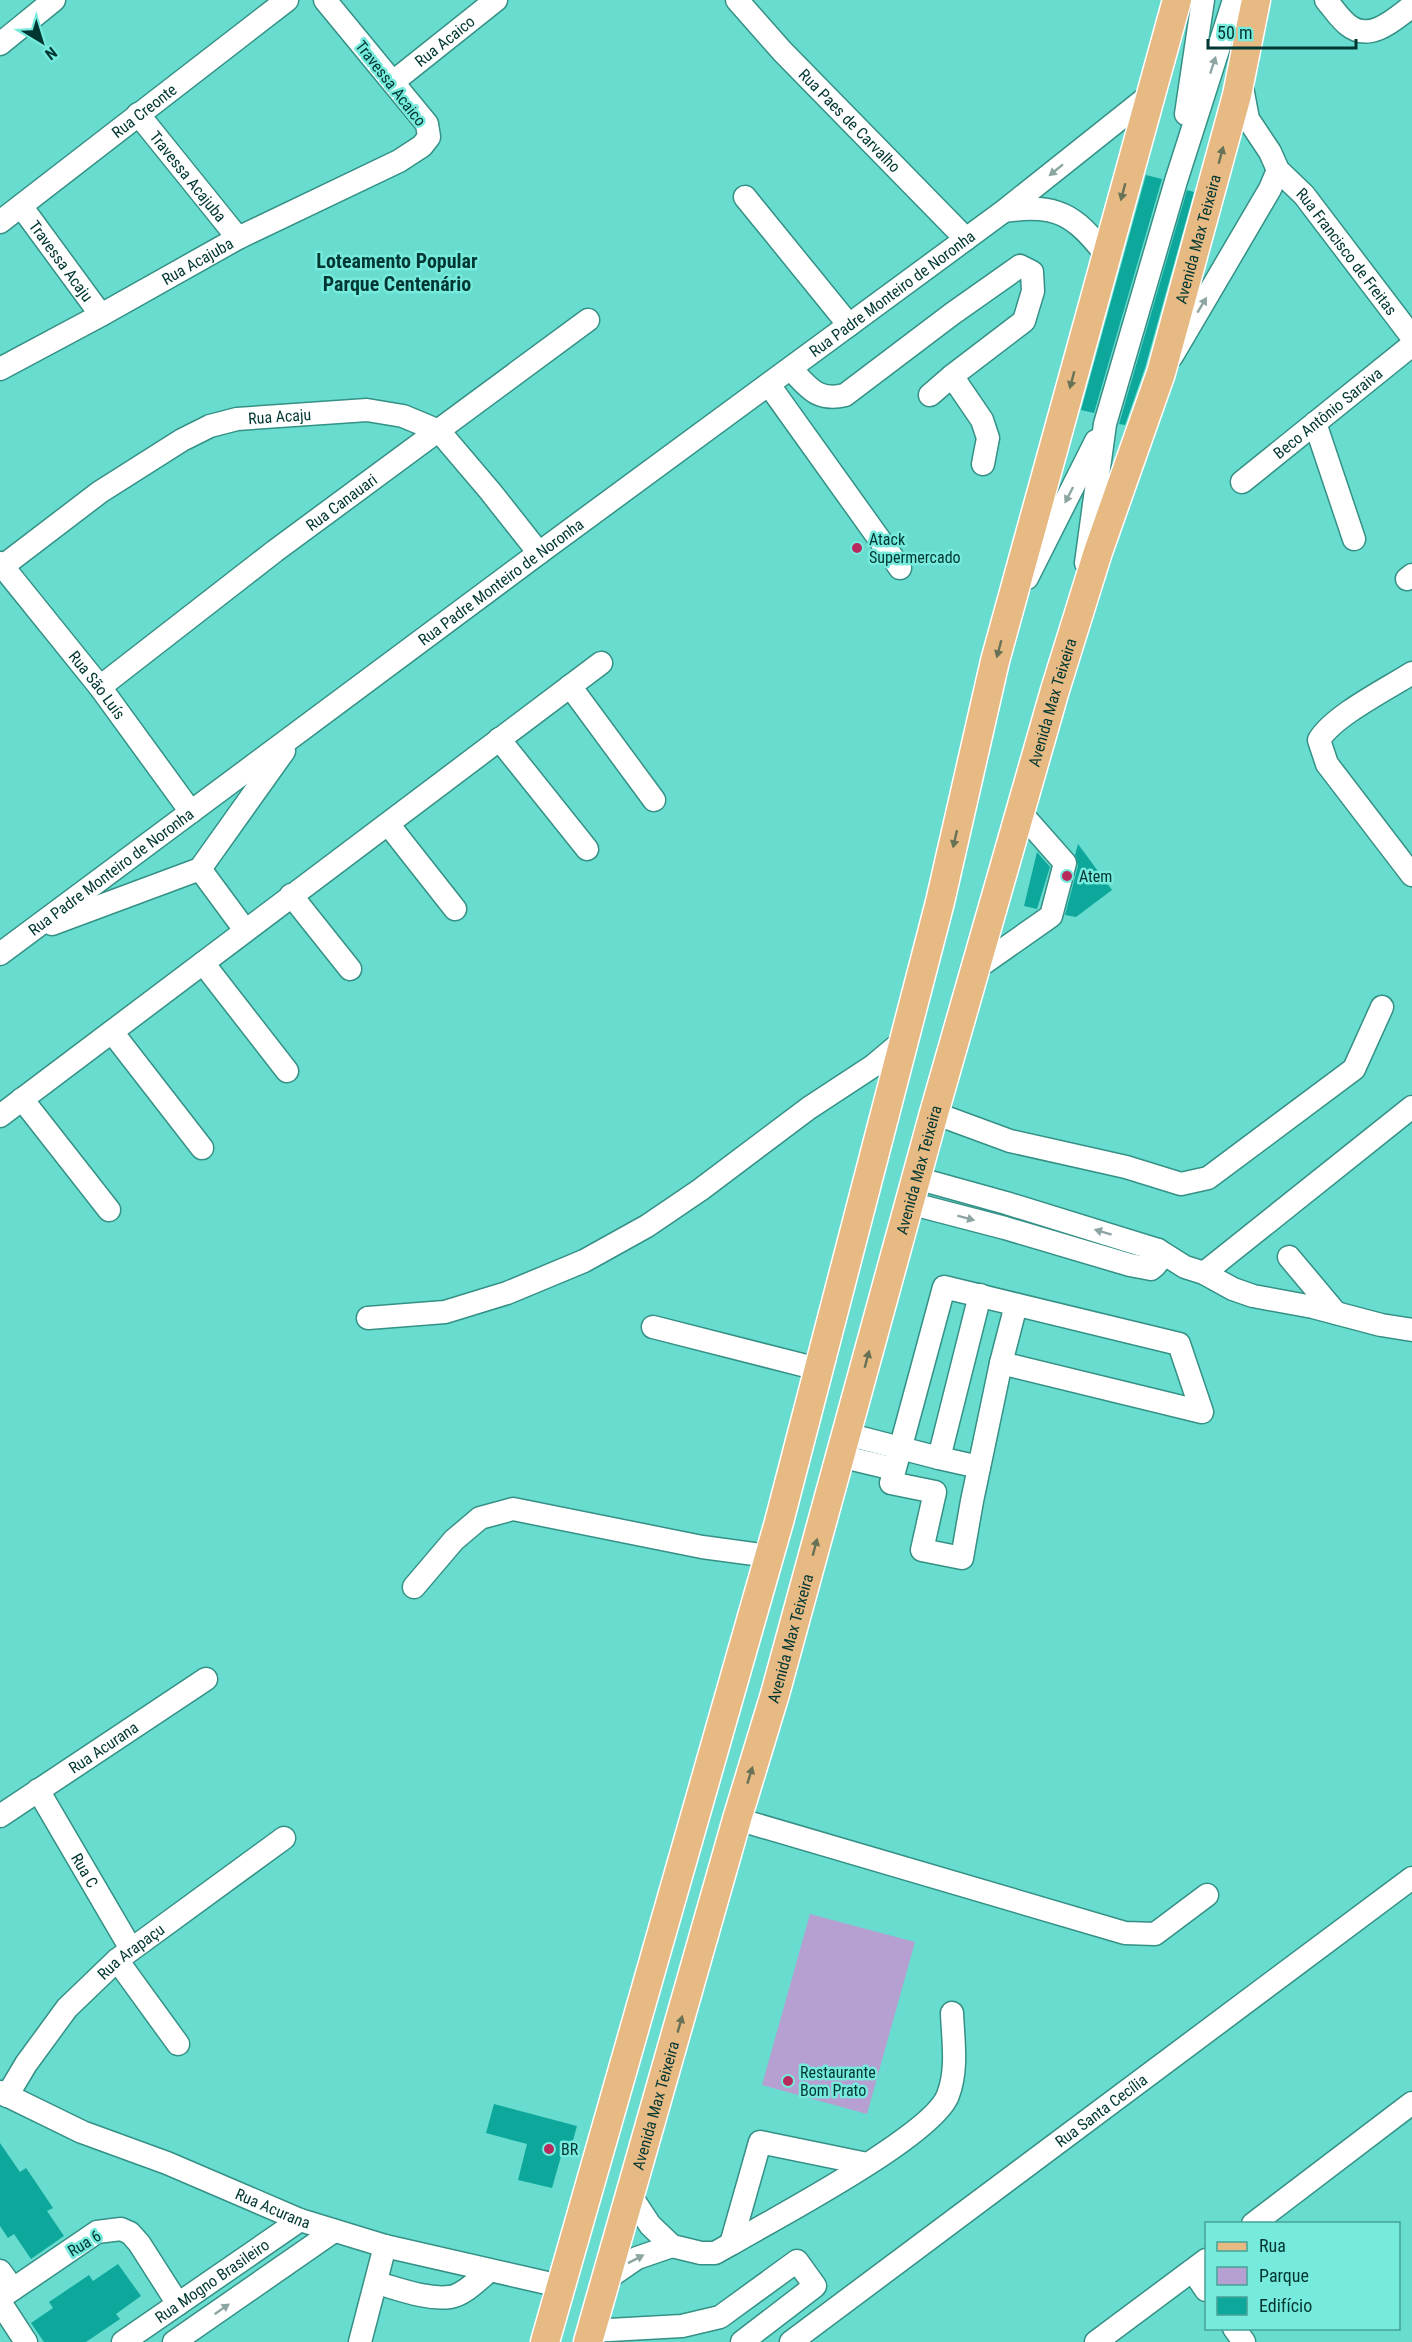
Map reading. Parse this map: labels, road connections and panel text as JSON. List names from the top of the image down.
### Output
{
  "streets": {
    "main road": ["Avenida Max Teixeira"],
    "street": [
      "Rua Acaico",
      "Travessa Acaico",
      "Rua Creonte",
      "Rua Paes de Carvalho",
      "Travessa Acajuba",
      "Rua Francisco de Freitas",
      "Travessa Acaju",
      "Rua Acajuba",
      "Rua Padre Monteiro de Noronha",
      "Beco Antônio Saraiva",
      "Rua Acaju",
      "Rua Canauari",
      "Rua São Luís",
      "Rua Acurana",
      "Rua C",
      "Rua Arapaçu",
      "Rua Santa Cecília",
      "Rua 6",
      "Rua Mogno Brasileiro"
    ]
  },
  "crossings": [
    ["Rua Acaico", "Travessa Acaico"],
    ["Travessa Acaico", "Rua Acajuba"],
    ["Rua Creonte", "Travessa Acajuba"],
    ["Rua Creonte", "Travessa Acaju"],
    ["Rua Paes de Carvalho", "Rua Padre Monteiro de Noronha"],
    ["Travessa Acajuba", "Rua Acajuba"],
    ["Avenida Max Teixeira", "Rua Francisco de Freitas"],
    ["Travessa Acaju", "Rua Acajuba"],
    ["Rua Padre Monteiro de Noronha", "Rua Acaju"],
    ["Rua Padre Monteiro de Noronha", "Rua São Luís"],
    ["Rua Acaju", "Rua Canauari"],
    ["Rua Acaju", "Rua São Luís"],
    ["Rua Canauari", "Rua São Luís"],
    ["Rua Acurana", "Rua C"],
    ["Rua Acurana", "Rua Arapaçu"],
    ["Rua Acurana", "Rua Mogno Brasileiro"],
    ["Rua C", "Rua Arapaçu"],
    ["Rua 6", "Rua Mogno Brasileiro"]
  ],
  "districts": ["Loteamento Popular Parque Centenário"],
  "places": [
    "Atack Supermercado",
    "Atem",
    "Restaurante Bom Prato",
    "BR"
  ],
  "legend": ["Rua", "Parque", "Edifício"],
  "scale_bar": "50 m",
  "north": "bottom right"
}
